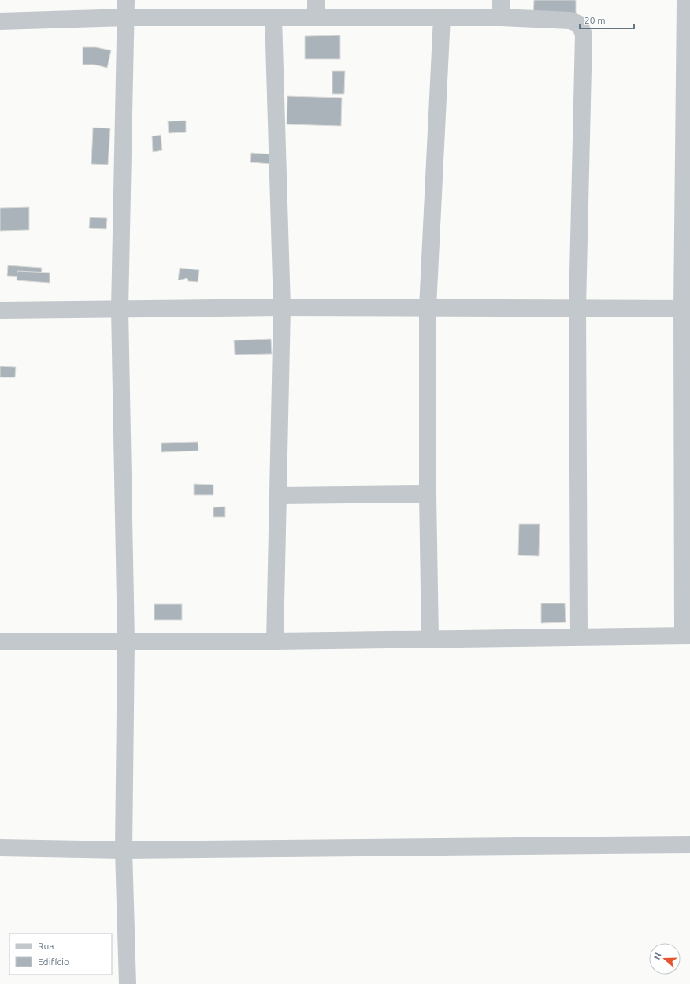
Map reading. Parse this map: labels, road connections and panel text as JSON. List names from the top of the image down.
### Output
{
  "legend": ["Rua", "Edifício"],
  "scale_bar": "20 m",
  "north": "left"
}
